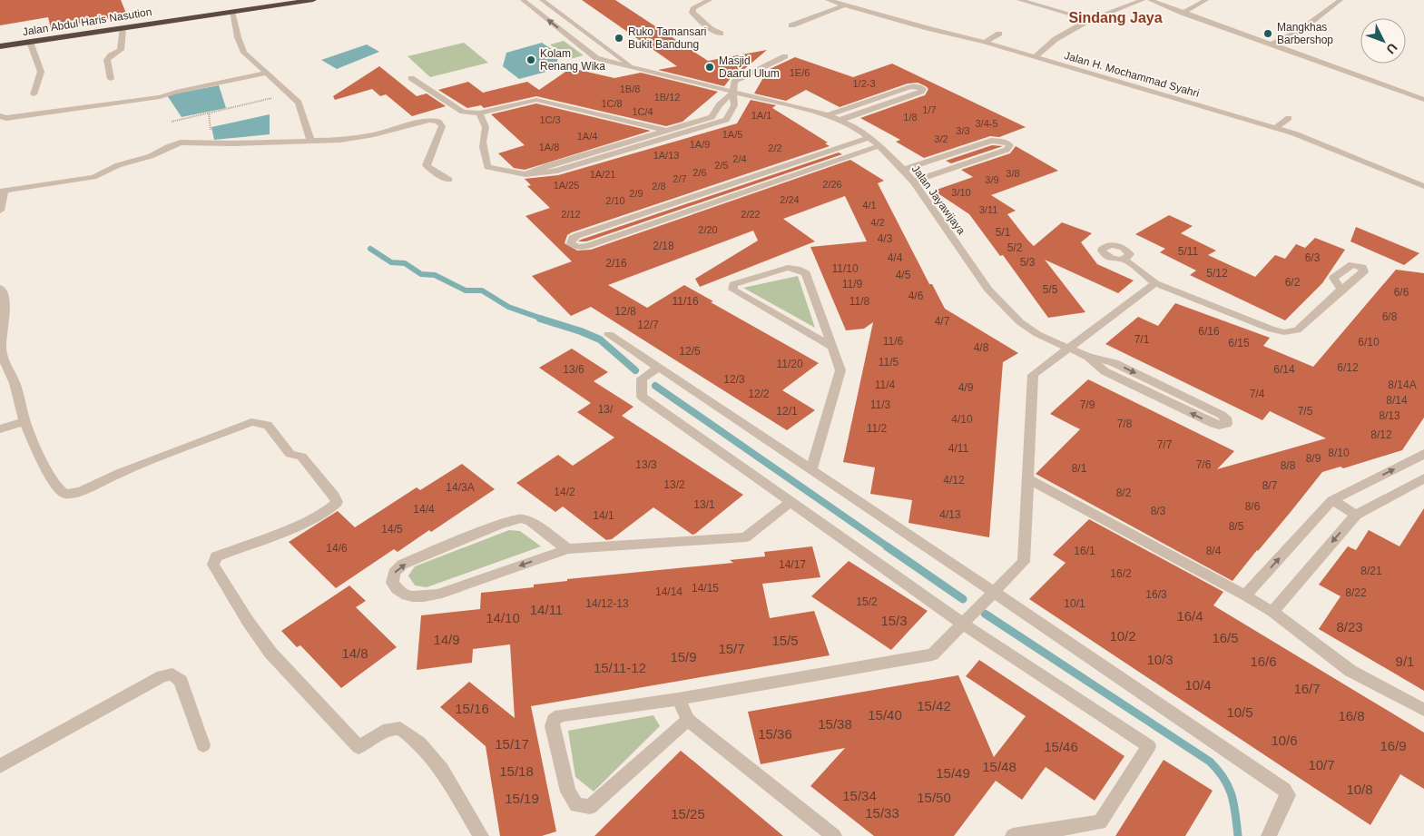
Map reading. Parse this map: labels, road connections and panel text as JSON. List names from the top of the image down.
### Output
{
  "streets": {
    "highway": ["Jalan Abdul Haris Nasution"],
    "street": ["Jalan H. Mochammad Syahri", "Jalan Jayawijaya"]
  },
  "districts": ["Sindang Jaya"],
  "places": [
    "Mangkhas Barbershop",
    "Ruko Tamansari Bukit Bandung",
    "Kolam Renang Wika",
    "Masjid Daarul Ulum"
  ],
  "house_numbers": [
    "1E/6",
    "1/2-3",
    "1B/8",
    "1B/12",
    "1C/8",
    "1/7",
    "1C/4",
    "1A/1",
    "1/8",
    "1C/3",
    "3/4-5",
    "3/3",
    "1A/5",
    "1A/4",
    "3/2",
    "1A/9",
    "1A/8",
    "2/2",
    "1A/13",
    "2/4",
    "2/5",
    "2/6",
    "3/8",
    "1A/21",
    "2/7",
    "3/9",
    "2/26",
    "1A/25",
    "2/8",
    "3/10",
    "2/9",
    "2/24",
    "2/10",
    "4/1",
    "3/11",
    "2/12",
    "2/22",
    "4/2",
    "2/20",
    "5/1",
    "4/3",
    "2/18",
    "5/2",
    "5/11",
    "4/4",
    "6/3",
    "5/3",
    "2/16",
    "11/10",
    "5/12",
    "4/5",
    "6/2",
    "11/9",
    "5/5",
    "6/6",
    "4/6",
    "11/16",
    "11/8",
    "12/8",
    "6/8",
    "4/7",
    "12/7",
    "6/16",
    "7/1",
    "11/6",
    "6/10",
    "6/15",
    "4/8",
    "12/5",
    "11/5",
    "11/20",
    "6/12",
    "13/6",
    "6/14",
    "12/3",
    "11/4",
    "8/14A",
    "4/9",
    "12/2",
    "7/4",
    "8/14",
    "11/3",
    "7/9",
    "13/",
    "12/1",
    "7/5",
    "8/13",
    "4/10",
    "7/8",
    "11/2",
    "8/12",
    "7/7",
    "4/11",
    "8/10",
    "8/9",
    "13/3",
    "7/6",
    "8/8",
    "8/1",
    "4/12",
    "13/2",
    "8/7",
    "14/3A",
    "14/2",
    "8/2",
    "13/1",
    "8/6",
    "14/4",
    "8/3",
    "4/13",
    "14/1",
    "8/5",
    "14/5",
    "14/6",
    "16/1",
    "8/4",
    "14/17",
    "8/21",
    "16/2",
    "14/15",
    "14/14",
    "8/22",
    "16/3",
    "15/2",
    "14/12-13",
    "10/1",
    "14/11",
    "16/4",
    "14/10",
    "15/3",
    "8/23",
    "10/2",
    "16/5",
    "14/9",
    "15/5",
    "15/7",
    "14/8",
    "15/9",
    "10/3",
    "16/6",
    "9/1",
    "15/11-12",
    "10/4",
    "16/7",
    "15/42",
    "15/16",
    "10/5",
    "15/40",
    "16/8",
    "15/38",
    "15/36",
    "10/6",
    "15/17",
    "16/9",
    "15/46",
    "10/7",
    "15/48",
    "15/18",
    "15/49",
    "10/8",
    "15/34",
    "15/50",
    "15/19",
    "15/33",
    "15/25"
  ],
  "north": "bottom right"
}
